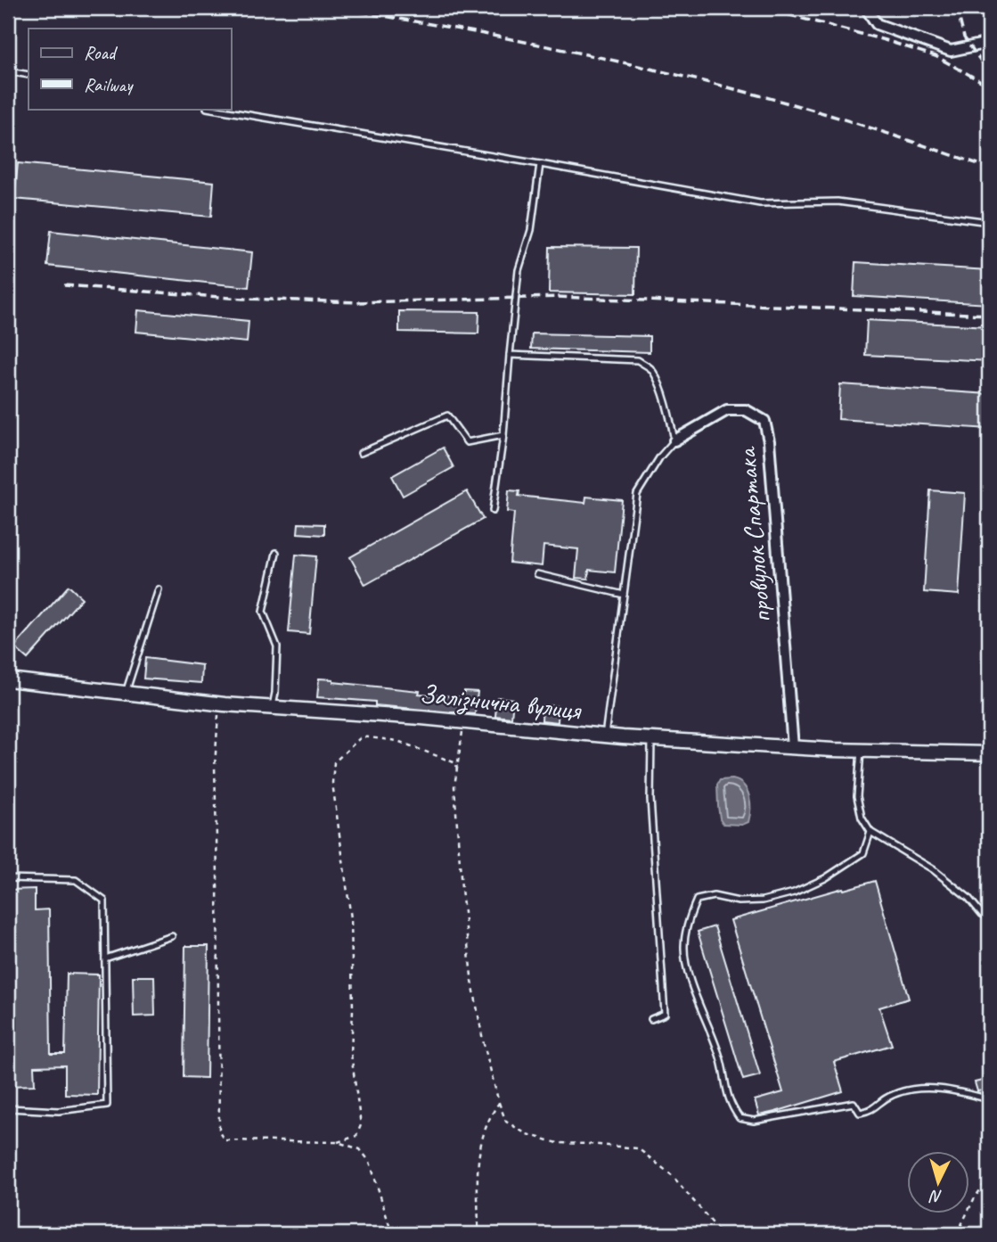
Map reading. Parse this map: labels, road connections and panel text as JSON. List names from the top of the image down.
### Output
{
  "streets": {
    "street": ["провулок Спартака", "Залізнична вулиця"]
  },
  "crossings": [
    ["провулок Спартака", "Залізнична вулиця"]
  ],
  "legend": ["Road", "Railway"],
  "north": "bottom"
}
